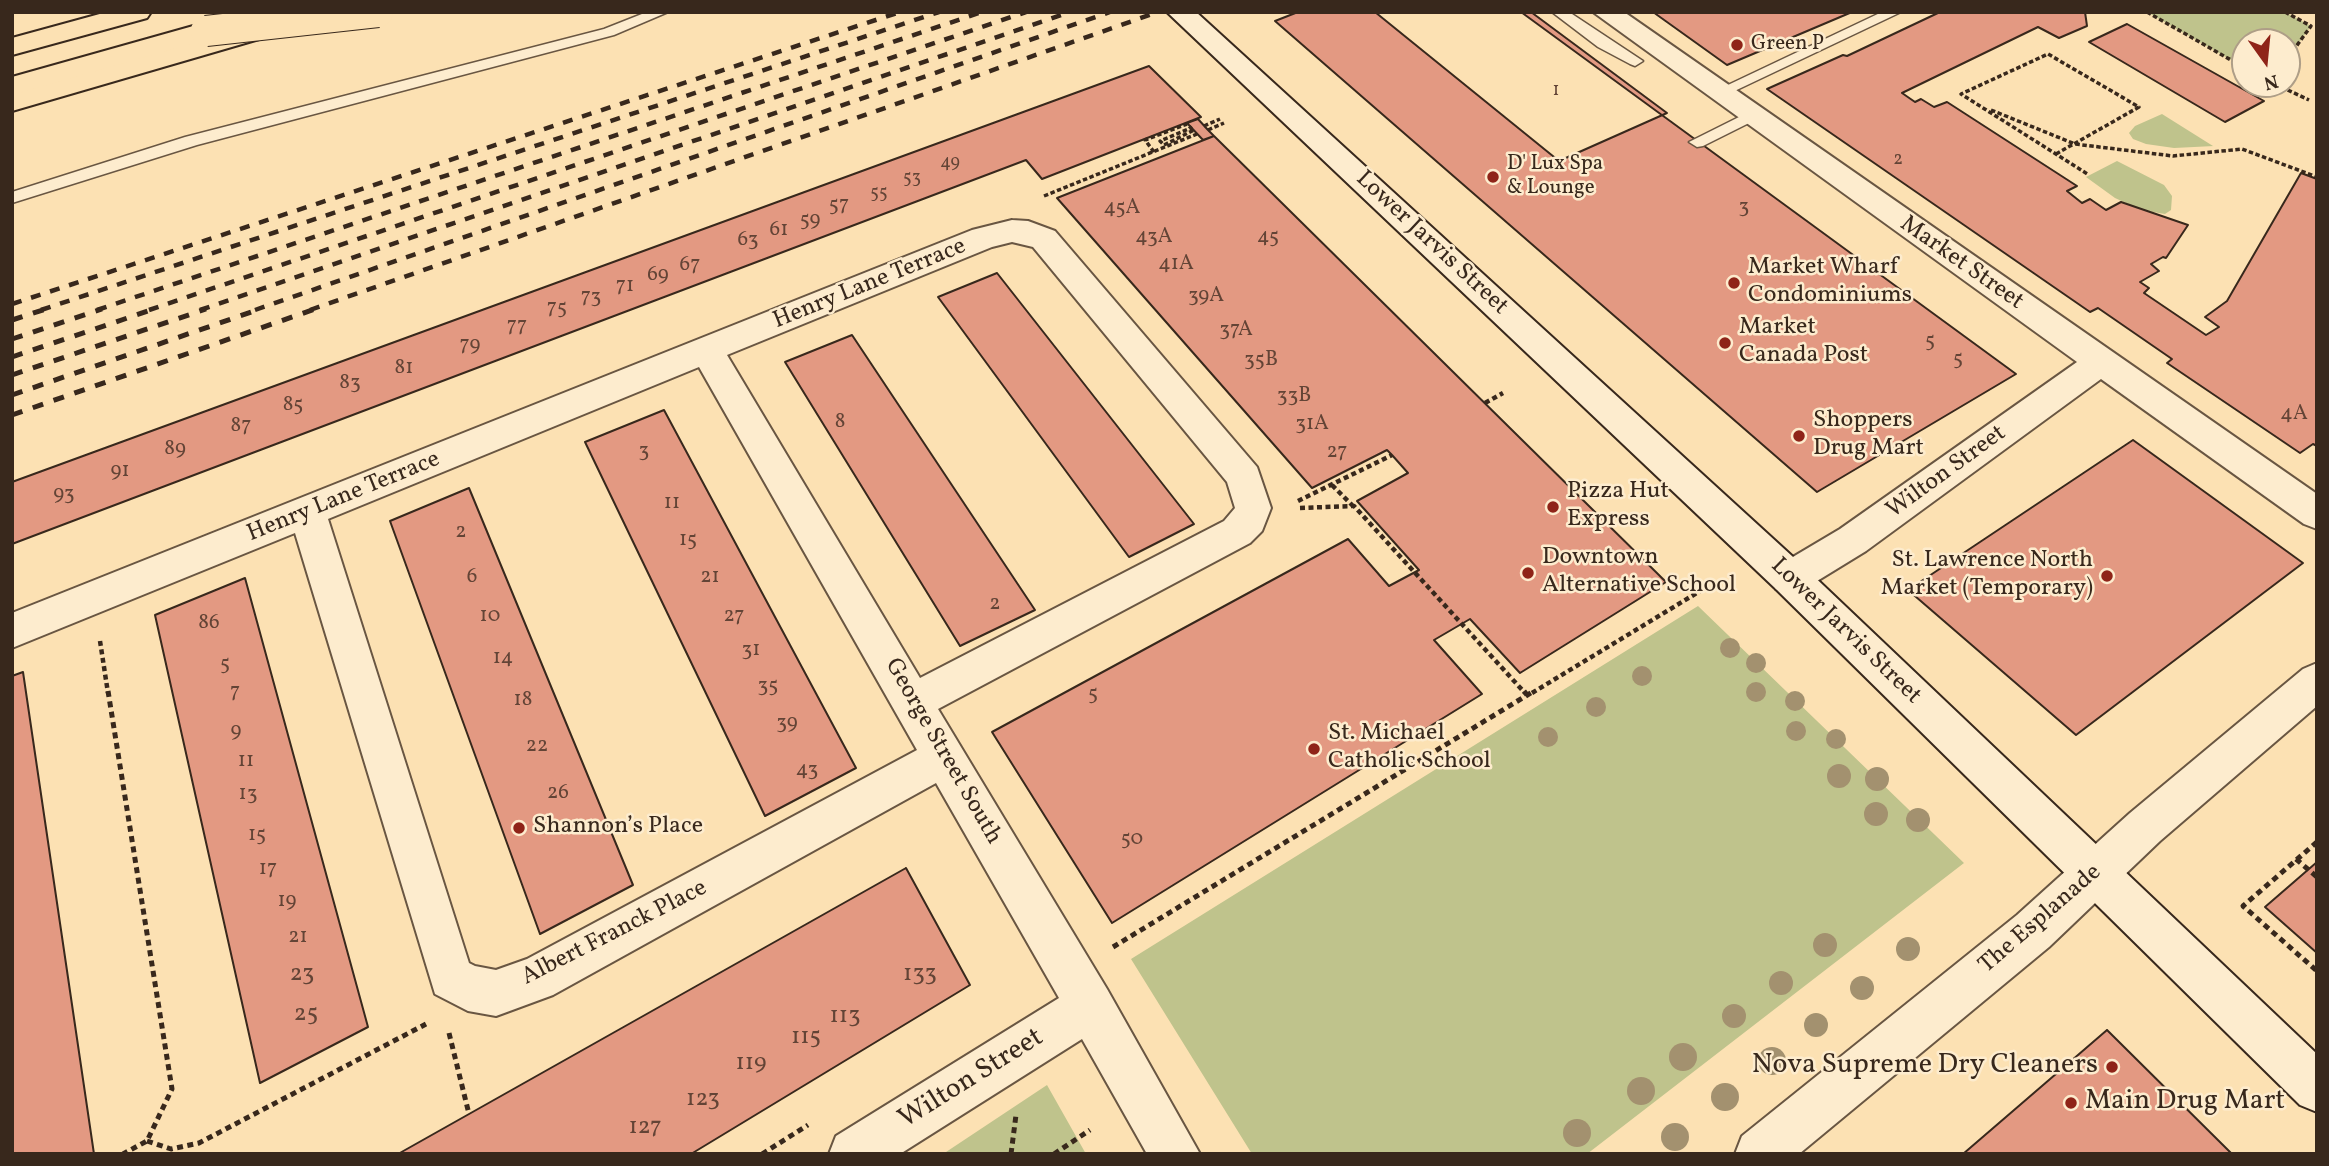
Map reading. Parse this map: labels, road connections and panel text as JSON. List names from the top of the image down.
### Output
{
  "streets": {
    "street": [
      "Lower Jarvis Street",
      "Market Street",
      "Henry Lane Terrace",
      "Wilton Street",
      "George Street South",
      "The Esplanade",
      "Albert Franck Place"
    ]
  },
  "crossings": [
    ["Lower Jarvis Street", "Wilton Street"],
    ["Lower Jarvis Street", "The Esplanade"],
    ["Market Street", "Wilton Street"],
    ["Henry Lane Terrace", "George Street South"],
    ["Henry Lane Terrace", "Albert Franck Place"],
    ["Wilton Street", "George Street South"],
    ["George Street South", "Albert Franck Place"]
  ],
  "places": [
    "Green P",
    "D' Lux Spa & Lounge",
    "Market Wharf Condominiums",
    "Market Canada Post",
    "Shoppers Drug Mart",
    "Pizza Hut Express",
    "Downtown Alternative School",
    "St. Lawrence North Market (Temporary)",
    "St. Michael Catholic School",
    "Shannon’s Place",
    "Nova Supreme Dry Cleaners",
    "Main Drug Mart"
  ],
  "house_numbers": [
    "1",
    "2",
    "49",
    "53",
    "55",
    "57",
    "3",
    "45A",
    "59",
    "61",
    "43A",
    "45",
    "63",
    "41A",
    "67",
    "69",
    "71",
    "39A",
    "73",
    "75",
    "77",
    "37A",
    "5",
    "79",
    "5",
    "35B",
    "81",
    "83",
    "33B",
    "85",
    "4A",
    "8",
    "31A",
    "87",
    "89",
    "3",
    "27",
    "91",
    "93",
    "11",
    "2",
    "15",
    "6",
    "21",
    "2",
    "10",
    "27",
    "86",
    "31",
    "14",
    "5",
    "35",
    "7",
    "5",
    "18",
    "39",
    "9",
    "22",
    "11",
    "43",
    "26",
    "13",
    "15",
    "50",
    "17",
    "19",
    "21",
    "23",
    "133",
    "25",
    "113",
    "115",
    "119",
    "123",
    "127"
  ],
  "north": "bottom"
}
